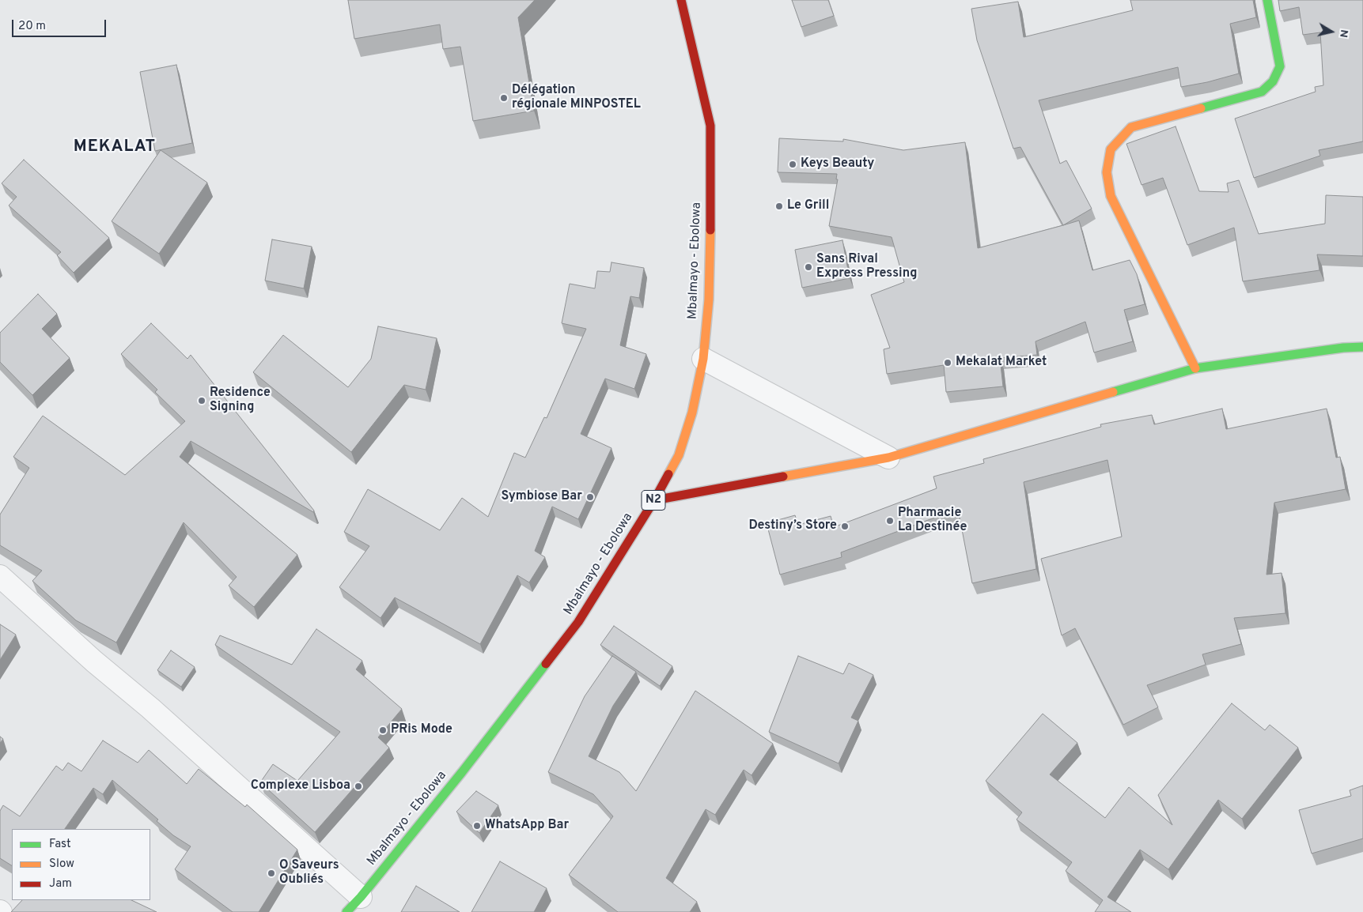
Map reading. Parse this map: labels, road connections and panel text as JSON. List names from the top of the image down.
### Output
{
  "streets": {
    "main road": ["Mbalmayo - Ebolowa", "N2"]
  },
  "districts": ["MEKALAT"],
  "places": [
    "Délégation régionale MINPOSTEL",
    "Keys Beauty",
    "Le Grill",
    "Sans Rival Express Pressing",
    "Mekalat Market",
    "Residence Signing",
    "Symbiose Bar",
    "Pharmacie La Destinée",
    "Destiny’s Store",
    "PRis Mode",
    "Complexe Lisboa",
    "WhatsApp Bar",
    "O Saveurs Oubliés"
  ],
  "legend": ["Fast", "Slow", "Jam"],
  "scale_bar": "20 m",
  "north": "right"
}
